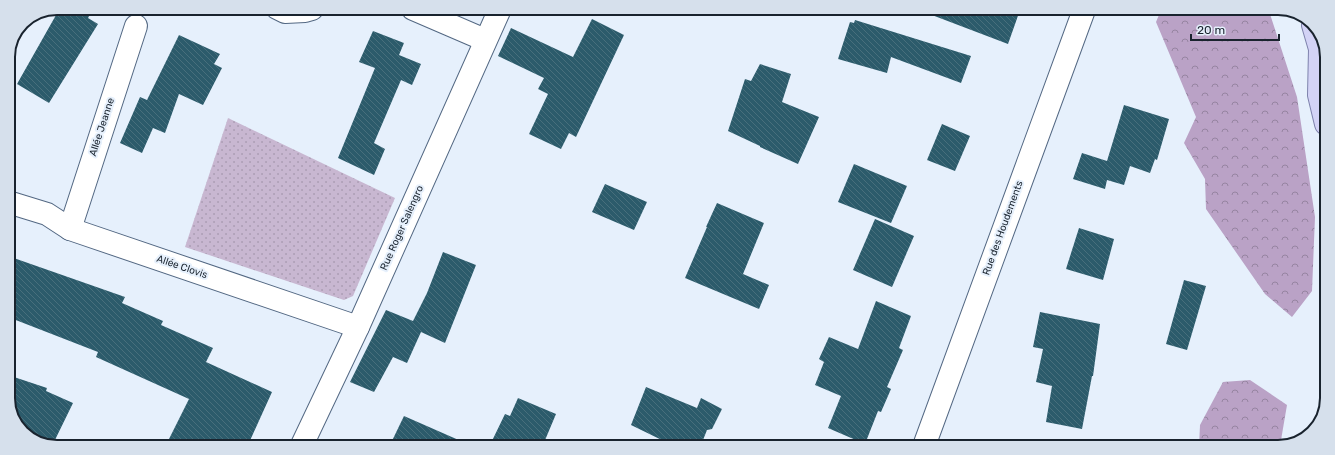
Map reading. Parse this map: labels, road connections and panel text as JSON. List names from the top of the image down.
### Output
{
  "streets": {
    "street": [
      "Allée Jeanne",
      "Rue Roger Salengro",
      "Rue des Houdements",
      "Allée Clovis"
    ]
  },
  "crossings": [
    ["Allée Jeanne", "Allée Clovis"],
    ["Rue Roger Salengro", "Allée Clovis"]
  ],
  "scale_bar": "20 m"
}
